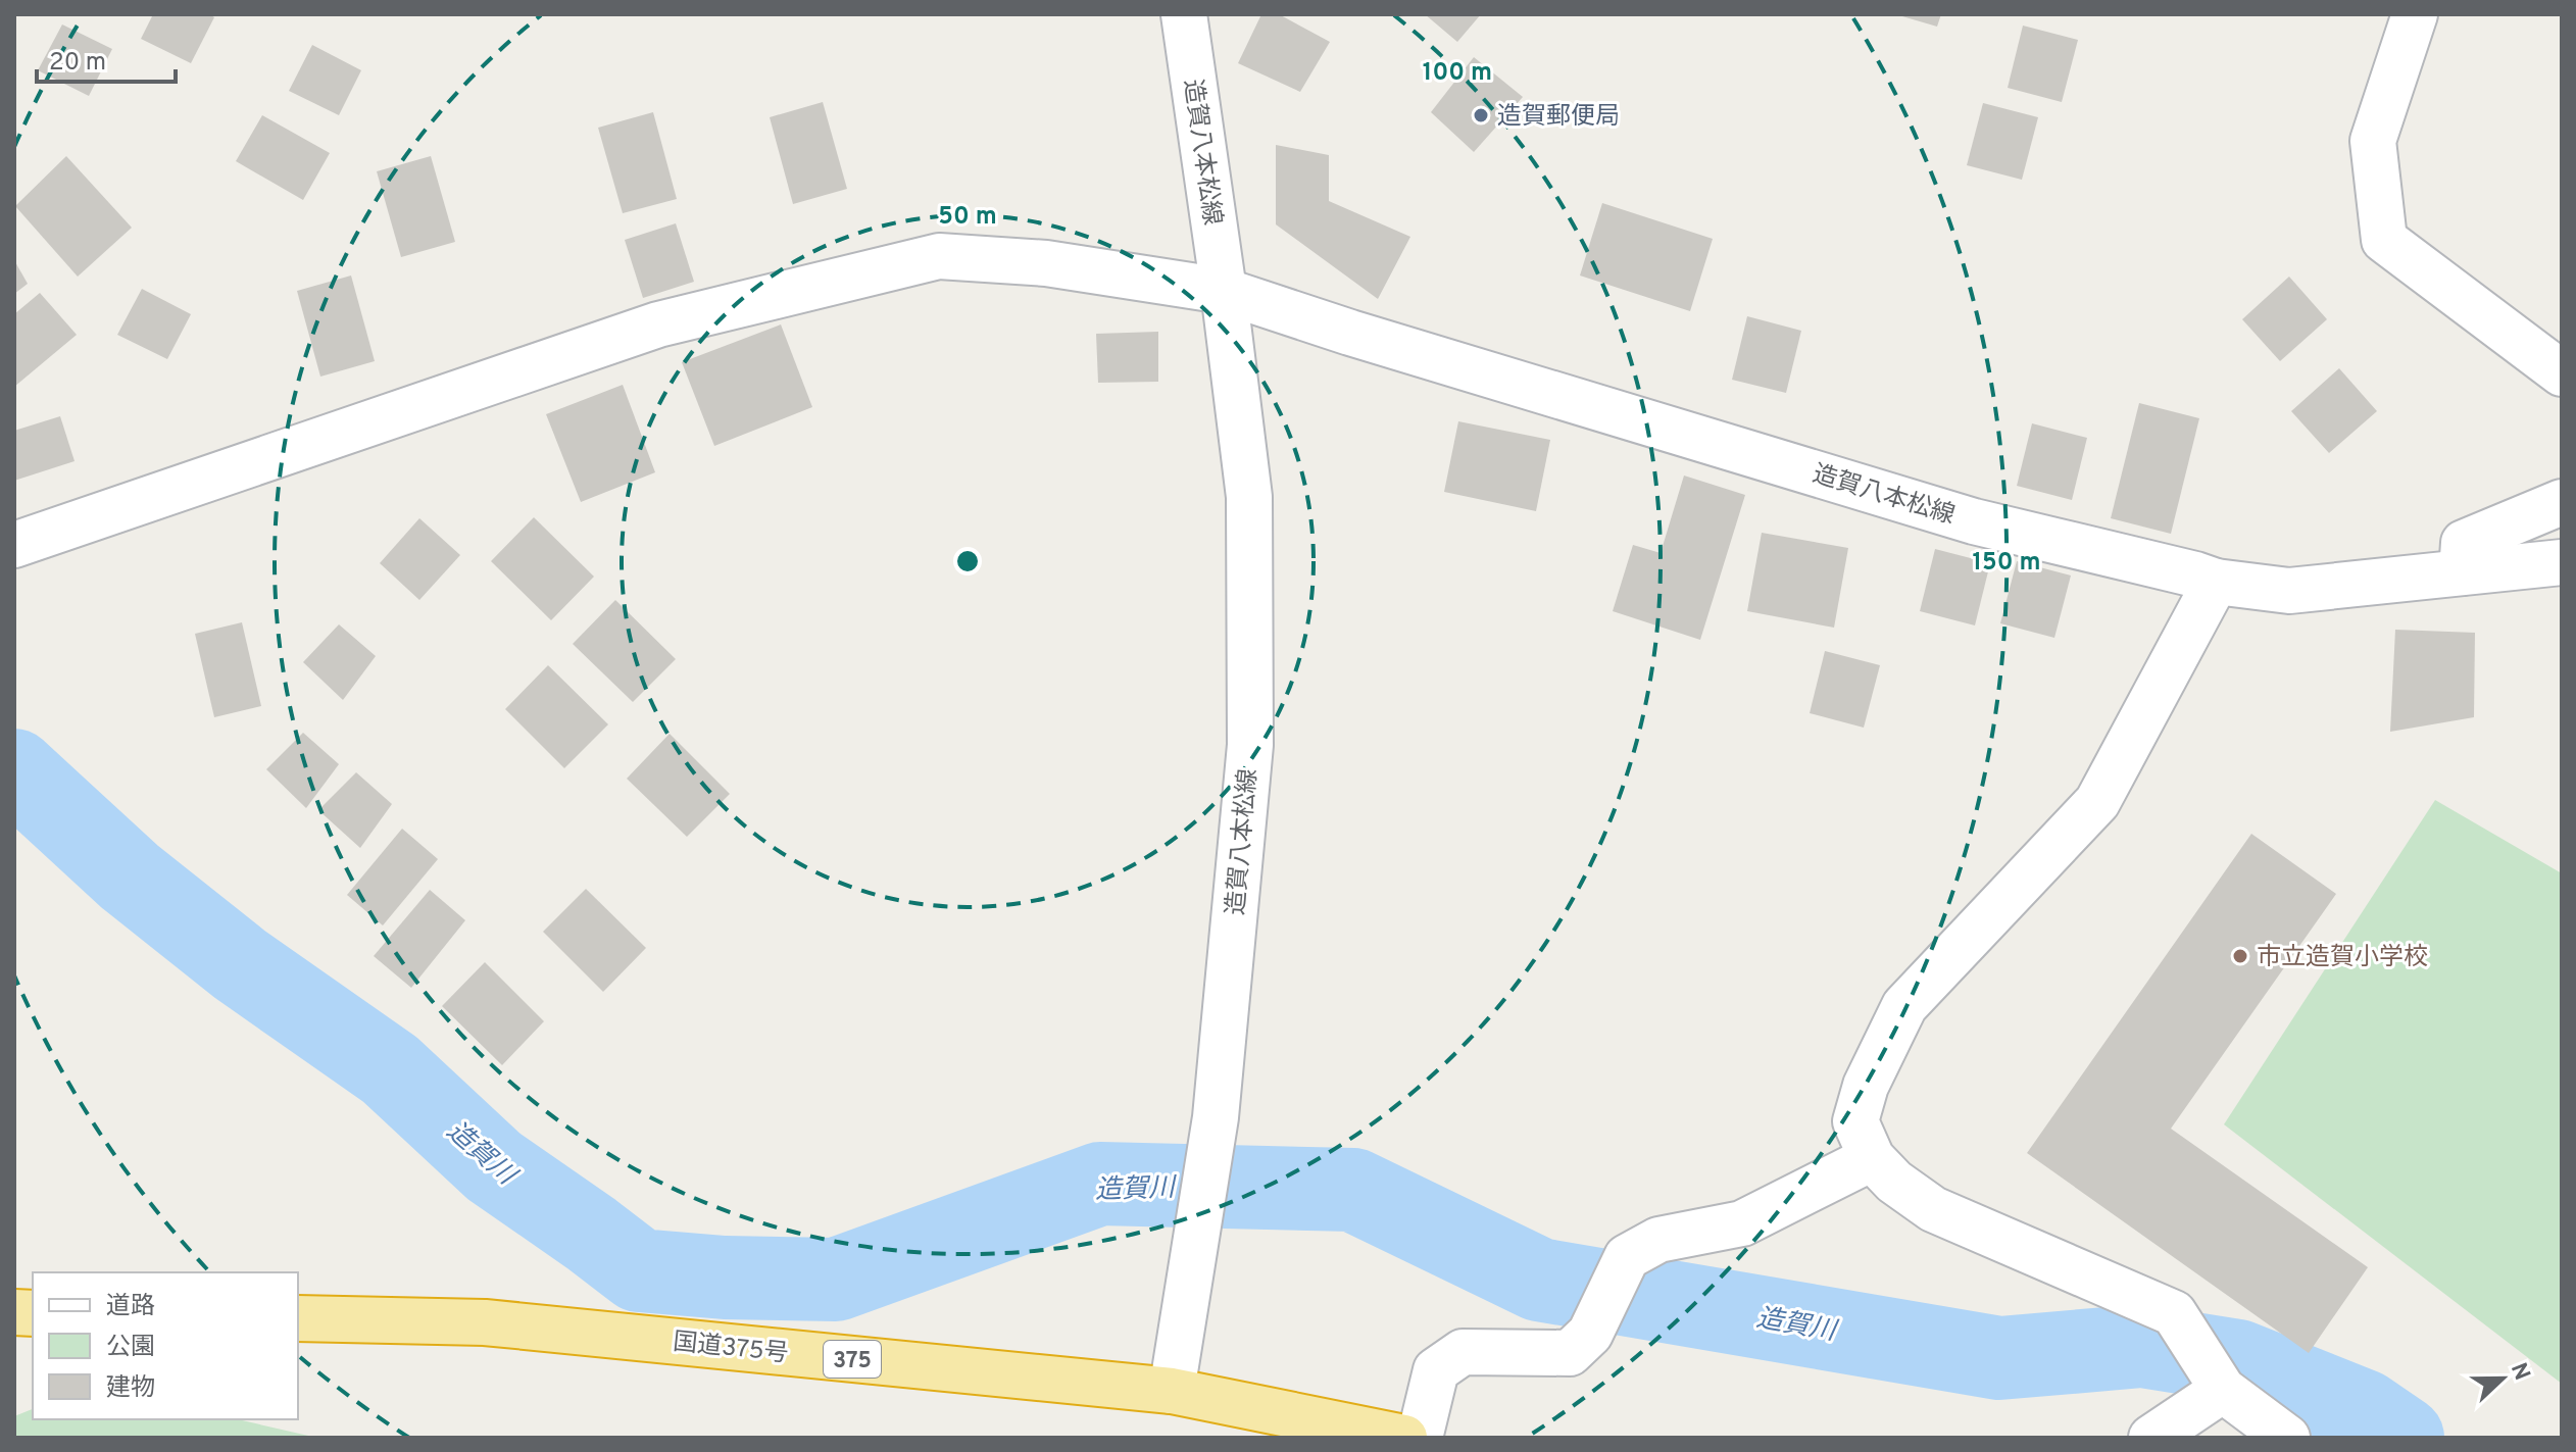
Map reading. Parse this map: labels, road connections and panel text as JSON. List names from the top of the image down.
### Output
{
  "streets": {
    "highway": ["国道375号", "375"],
    "street": ["造賀八本松線"]
  },
  "crossings": [
    ["造賀八本松線", "国道375号"]
  ],
  "water": ["造賀川"],
  "places": ["造賀郵便局", "市立造賀小学校"],
  "legend": ["道路", "公園", "建物"],
  "scale_bar": "20 m",
  "north": "right",
  "rings": ["100 m", "50 m", "150 m"]
}
